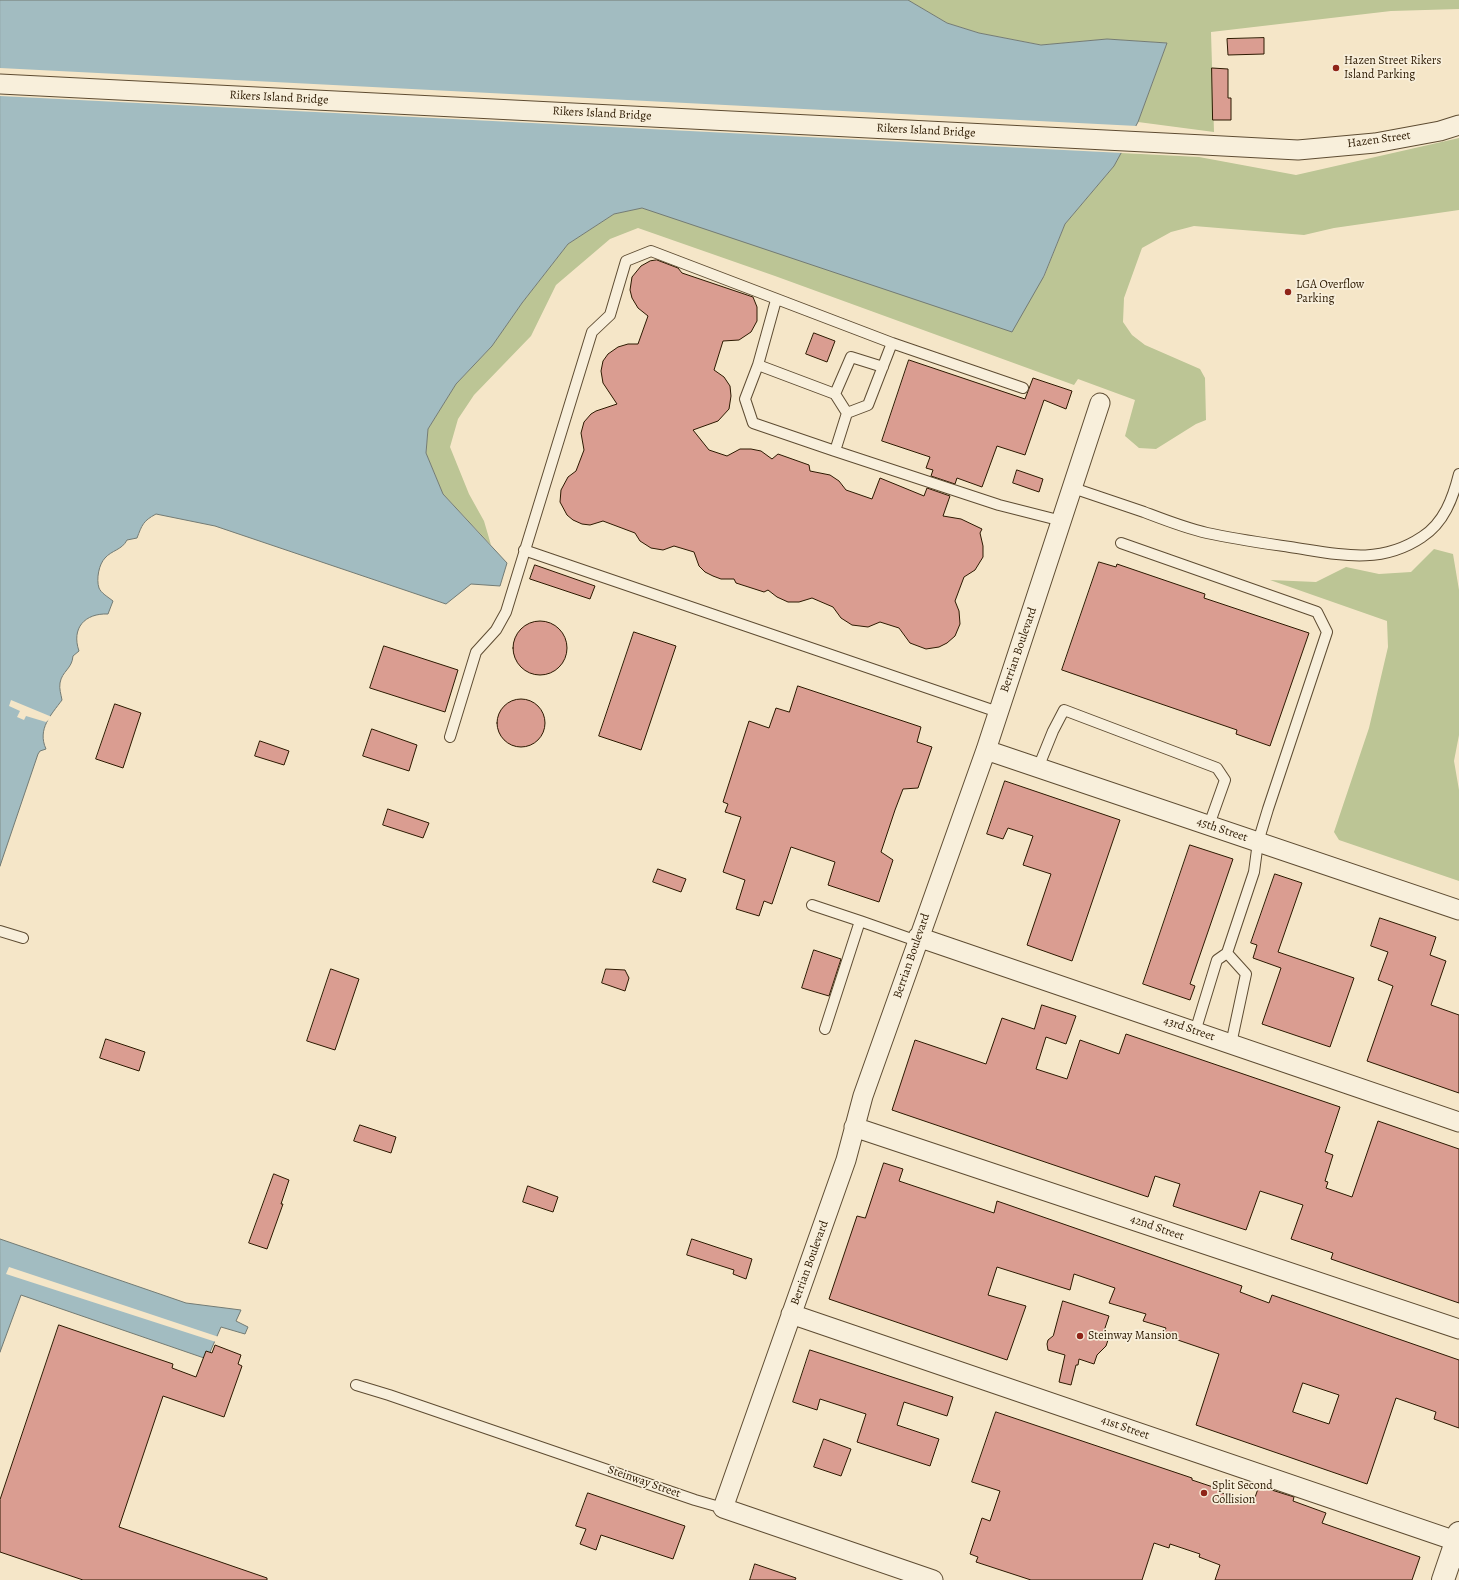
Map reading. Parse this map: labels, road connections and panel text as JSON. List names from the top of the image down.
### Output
{
  "streets": {
    "street": [
      "Rikers Island Bridge",
      "Hazen Street",
      "Berrian Boulevard",
      "45th Street",
      "43rd Street",
      "42nd Street",
      "41st Street",
      "Steinway Street"
    ]
  },
  "crossings": [
    ["Rikers Island Bridge", "Hazen Street"],
    ["Berrian Boulevard", "45th Street"],
    ["Berrian Boulevard", "43rd Street"],
    ["Berrian Boulevard", "42nd Street"],
    ["Berrian Boulevard", "41st Street"],
    ["Berrian Boulevard", "Steinway Street"]
  ],
  "places": [
    "Hazen Street Rikers Island Parking",
    "LGA Overflow Parking",
    "Steinway Mansion",
    "Split Second Collision"
  ]
}
